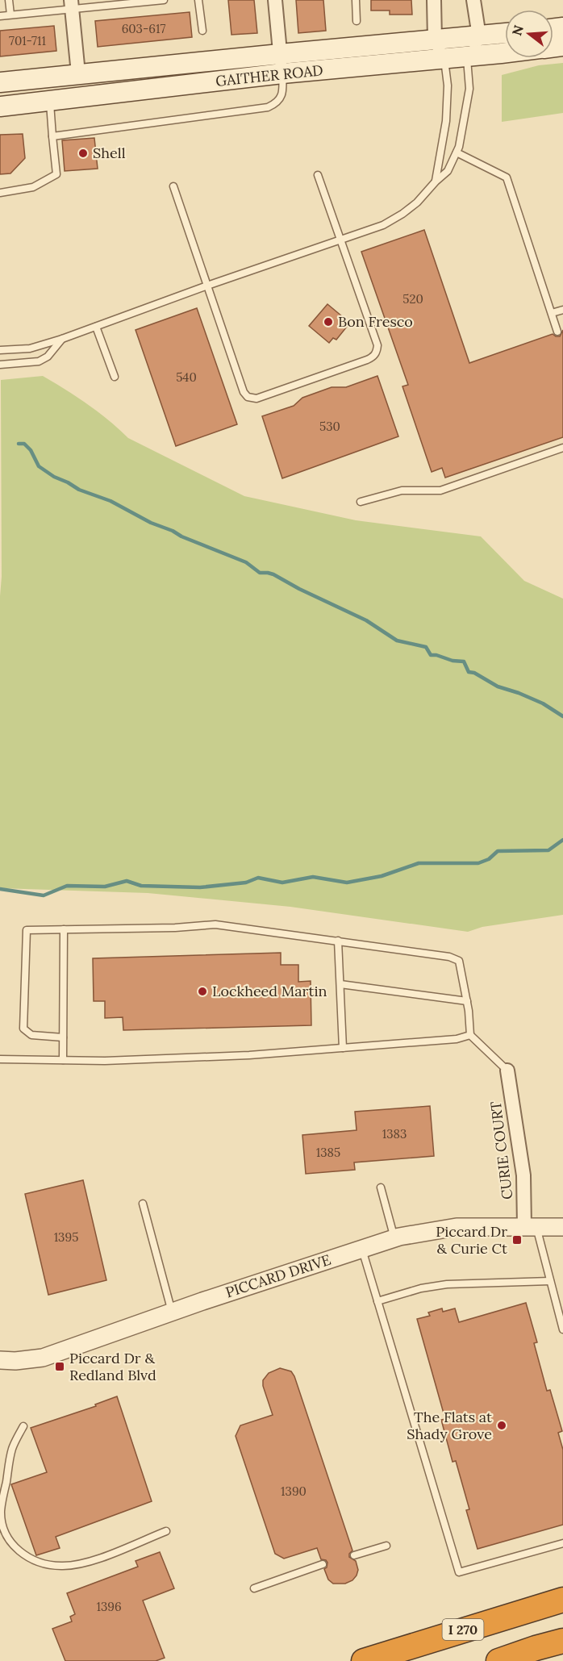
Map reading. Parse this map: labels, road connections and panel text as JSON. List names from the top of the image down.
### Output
{
  "streets": {
    "highway": ["I 270"],
    "main road": ["GAITHER ROAD"],
    "street": ["CURIE COURT", "PICCARD DRIVE"]
  },
  "crossings": [
    ["CURIE COURT", "PICCARD DRIVE"]
  ],
  "places": {
    "other": [
      "Shell",
      "Bon Fresco",
      "Lockheed Martin",
      "The Flats at Shady Grove"
    ],
    "transit": ["Piccard Dr & Curie Ct", "Piccard Dr & Redland Blvd"]
  },
  "house_numbers": [
    "603-617",
    "701-711",
    "520",
    "540",
    "530",
    "1383",
    "1385",
    "1395",
    "1390",
    "1396"
  ],
  "north": "left"
}
